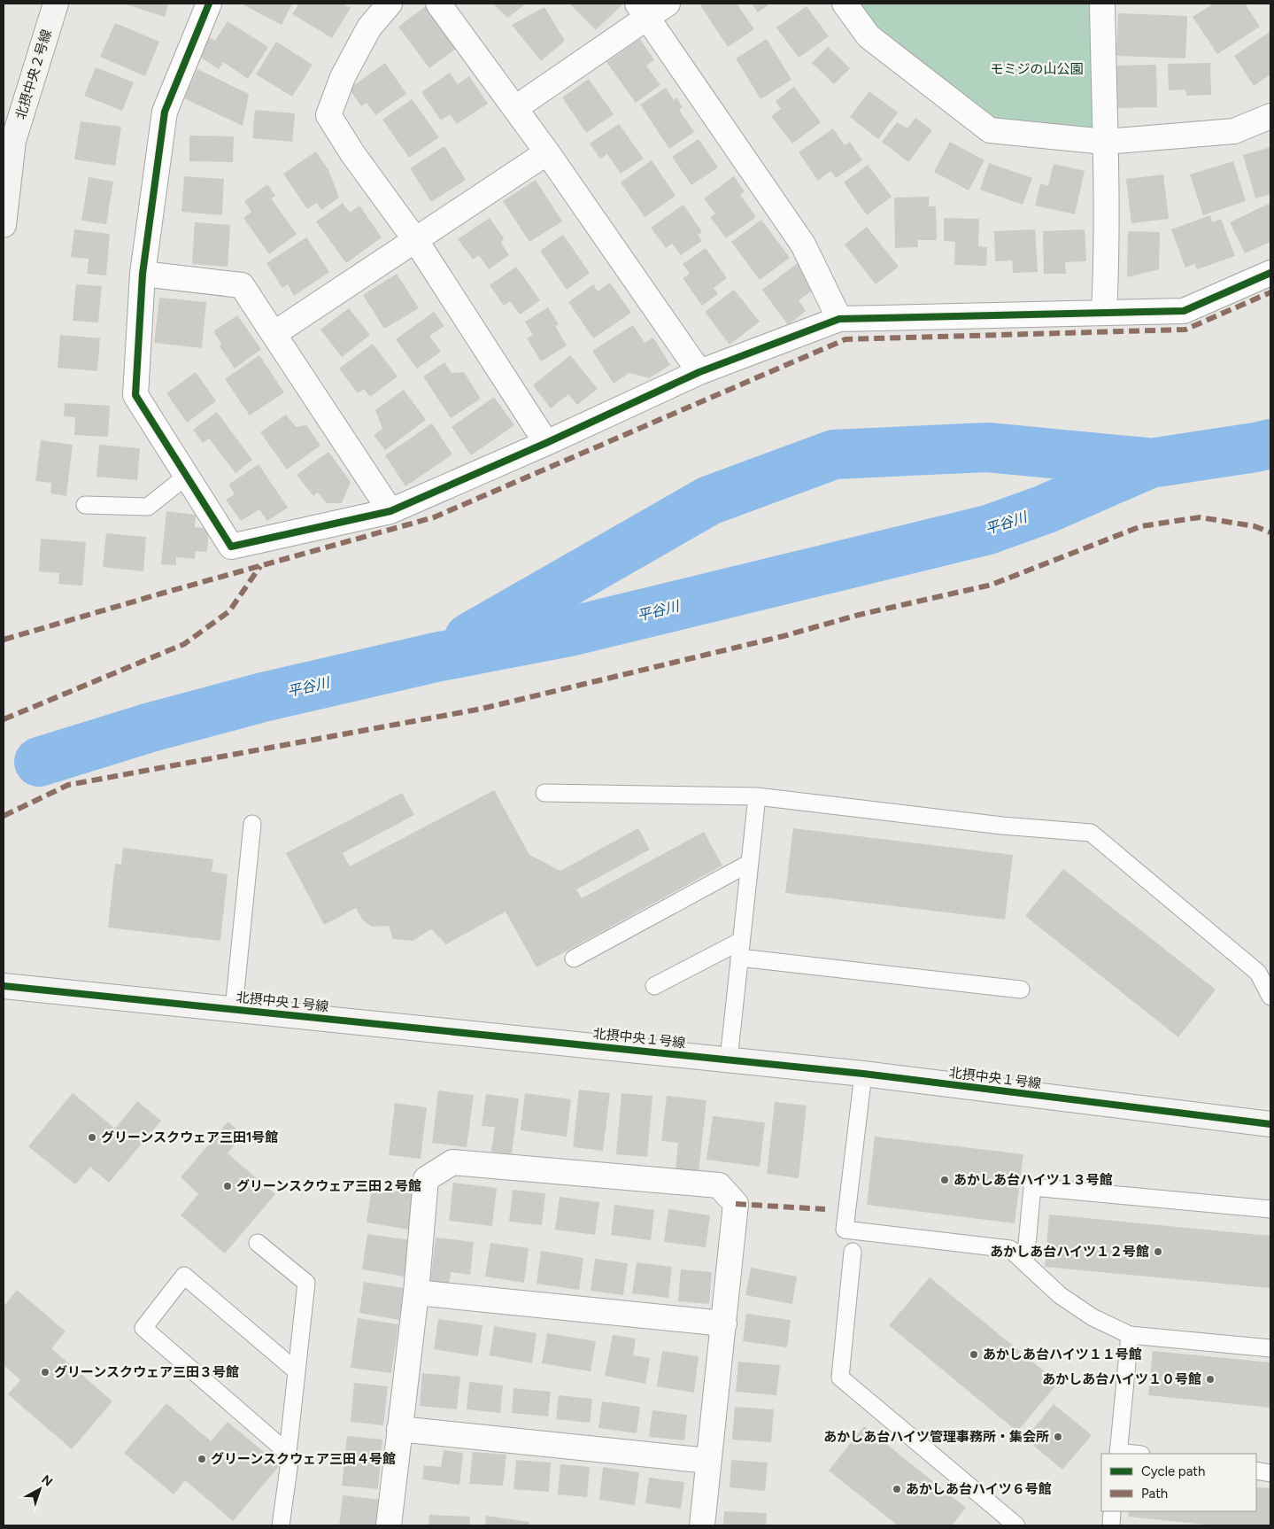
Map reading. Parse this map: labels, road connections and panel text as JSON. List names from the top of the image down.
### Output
{
  "streets": {
    "street": ["北摂中央２号線", "北摂中央１号線"]
  },
  "water": ["平谷川"],
  "parks": ["モミジの山公園"],
  "places": [
    "グリーンスクウェア三田1号館",
    "あかしあ台ハイツ１３号館",
    "グリーンスクウェア三田２号館",
    "あかしあ台ハイツ１２号館",
    "あかしあ台ハイツ１１号館",
    "グリーンスクウェア三田３号館",
    "あかしあ台ハイツ１０号館",
    "あかしあ台ハイツ管理事務所・集会所",
    "グリーンスクウェア三田４号館",
    "あかしあ台ハイツ６号館"
  ],
  "legend": ["Cycle path", "Path"],
  "north": "top right"
}
